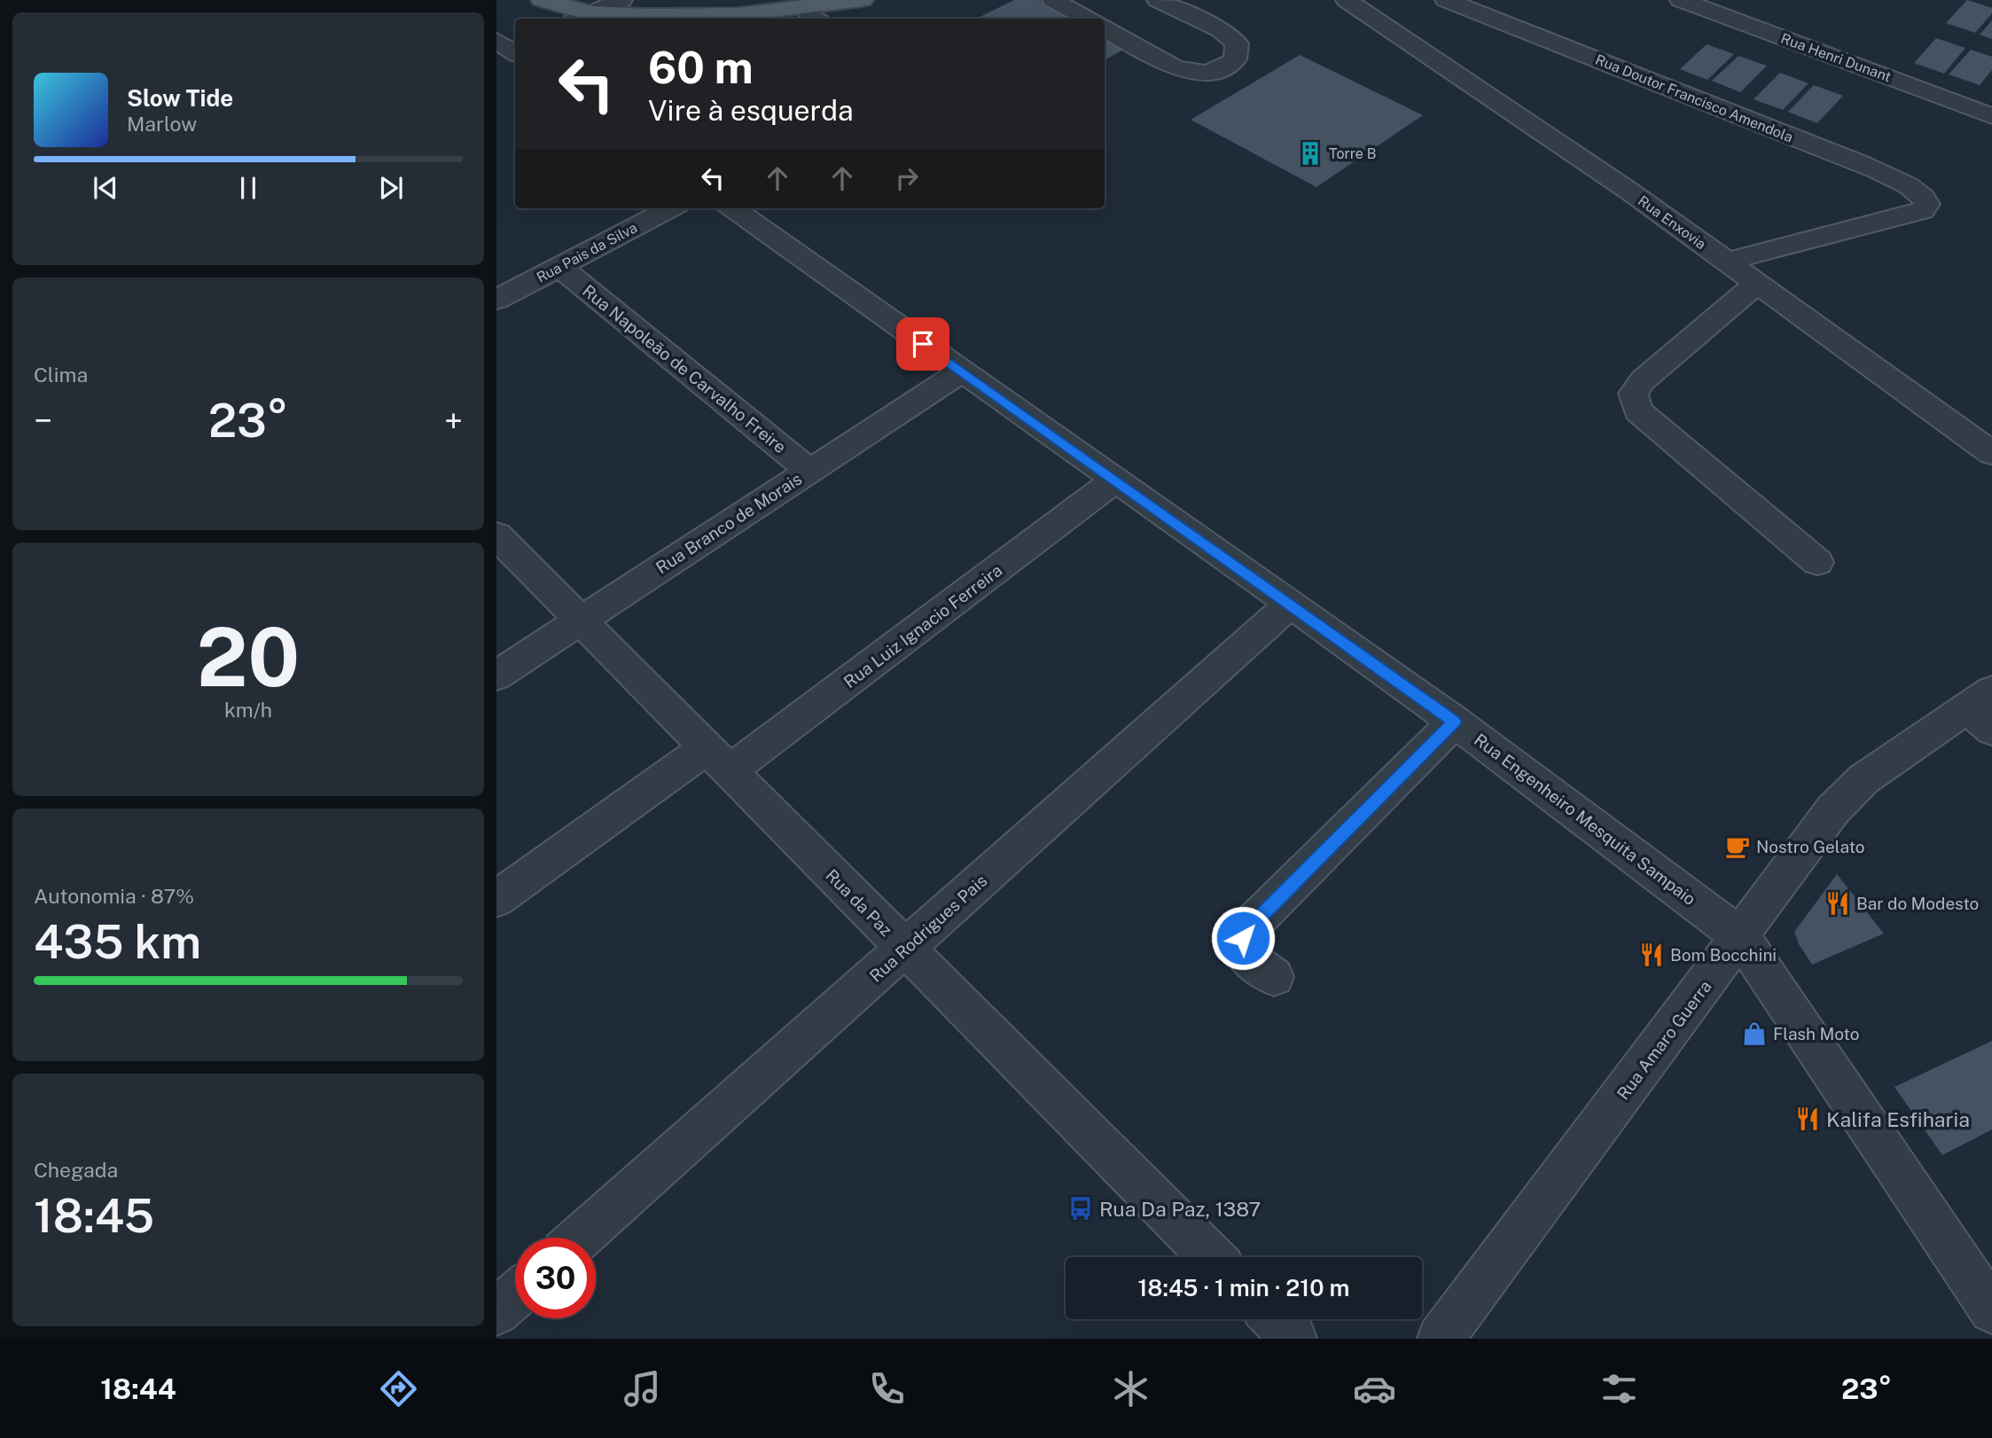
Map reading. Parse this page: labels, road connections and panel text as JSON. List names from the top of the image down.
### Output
{
  "streets": {
    "street": [
      "Rua Henri Dunant",
      "Rua Doutor Francisco Amendola",
      "Rua Enxovia",
      "Rua Pais da Silva",
      "Rua Napoleão de Carvalho Freire",
      "Rua Branco de Morais",
      "Rua Luiz Ignacio Ferreira",
      "Rua Engenheiro Mesquita Sampaio",
      "Rua da Paz",
      "Rua Rodrigues Pais",
      "Rua Amaro Guerra"
    ]
  },
  "crossings": [
    ["Rua Doutor Francisco Amendola", "Rua Enxovia"],
    ["Rua Pais da Silva", "Rua Napoleão de Carvalho Freire"],
    ["Rua Napoleão de Carvalho Freire", "Rua Branco de Morais"],
    ["Rua Branco de Morais", "Rua Engenheiro Mesquita Sampaio"],
    ["Rua Branco de Morais", "Rua da Paz"],
    ["Rua Luiz Ignacio Ferreira", "Rua Engenheiro Mesquita Sampaio"],
    ["Rua Luiz Ignacio Ferreira", "Rua da Paz"],
    ["Rua Engenheiro Mesquita Sampaio", "Rua Rodrigues Pais"],
    ["Rua Engenheiro Mesquita Sampaio", "Rua Amaro Guerra"],
    ["Rua da Paz", "Rua Rodrigues Pais"]
  ],
  "places": {
    "building": ["Torre B"],
    "cafe": ["Nostro Gelato"],
    "restaurant": ["Bar do Modesto", "Bom Bocchini", "Kalifa Esfiharia"],
    "shop": ["Flash Moto"],
    "bus stop": ["Rua Da Paz, 1387"]
  },
  "page": {
    "turn": ["60 m", "Vire à esquerda"],
    "song": ["Slow Tide", "Marlow"],
    "tile": [
      "Clima",
      ["20", "km/h"],
      ["Autonomia · 87%", "435 km"],
      ["Chegada", "18:45"]
    ],
    "heat": ["−", "23°", "+"],
    "limit": "30",
    "trip": "18:45 · 1 min · 210 m",
    "tabs": ["18:44", "23°"]
  }
}
